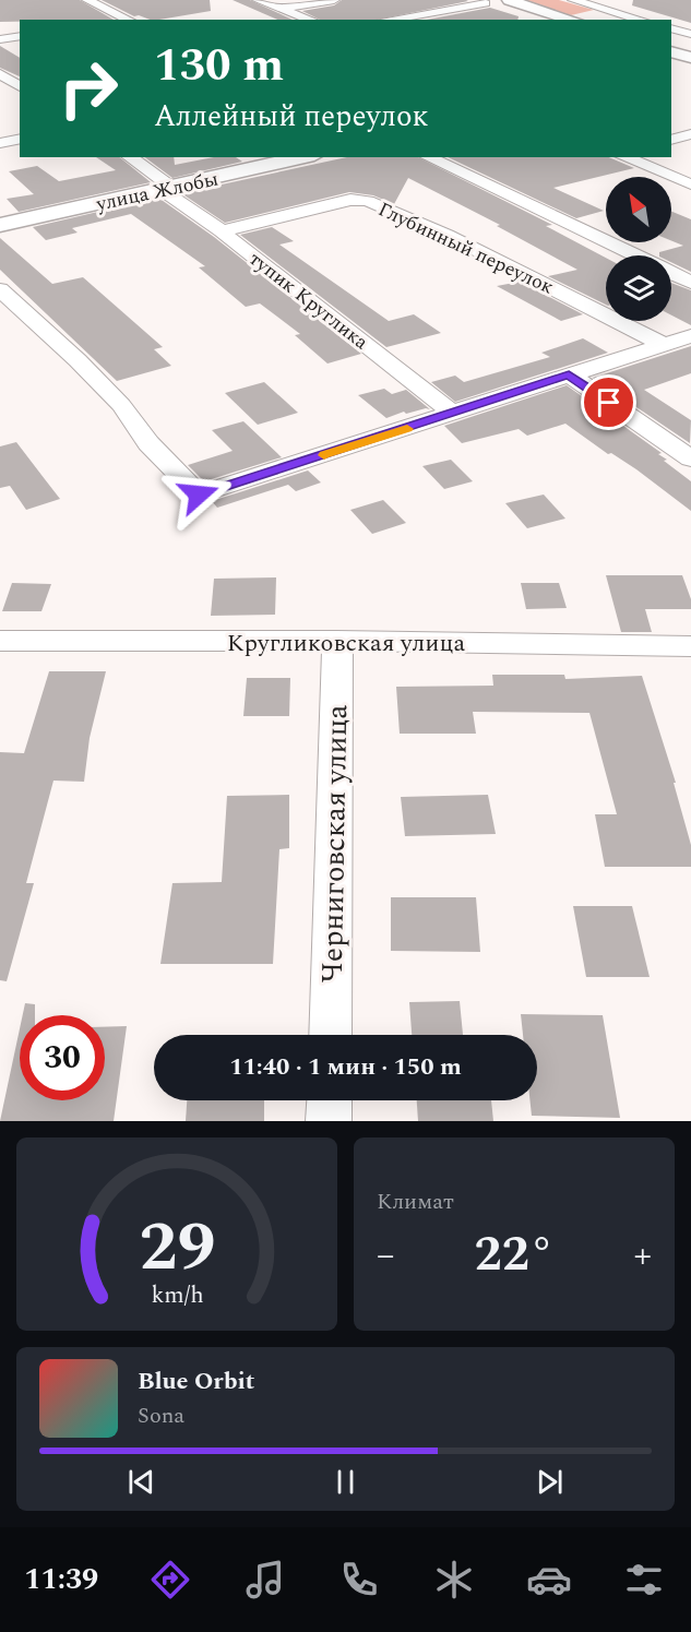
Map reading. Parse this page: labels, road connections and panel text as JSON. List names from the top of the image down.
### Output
{
  "streets": {
    "main road": ["улица Жлобы"],
    "street": [
      "Глубинный переулок",
      "тупик Круглика",
      "Кругликовская улица",
      "Черниговская улица"
    ]
  },
  "crossings": [
    ["улица Жлобы", "тупик Круглика"],
    ["Глубинный переулок", "тупик Круглика"],
    ["Кругликовская улица", "Черниговская улица"]
  ],
  "north": "top left",
  "page": {
    "turn": ["130 m", "Аллейный переулок"],
    "limit": "30",
    "trip": "11:40 · 1 мин · 150 m",
    "tile": "Климат",
    "heat": ["−", "22°", "+"],
    "song": ["Blue Orbit", "Sona"],
    "tabs": "11:39",
    "gauge": ["29", "km/h"]
  }
}
